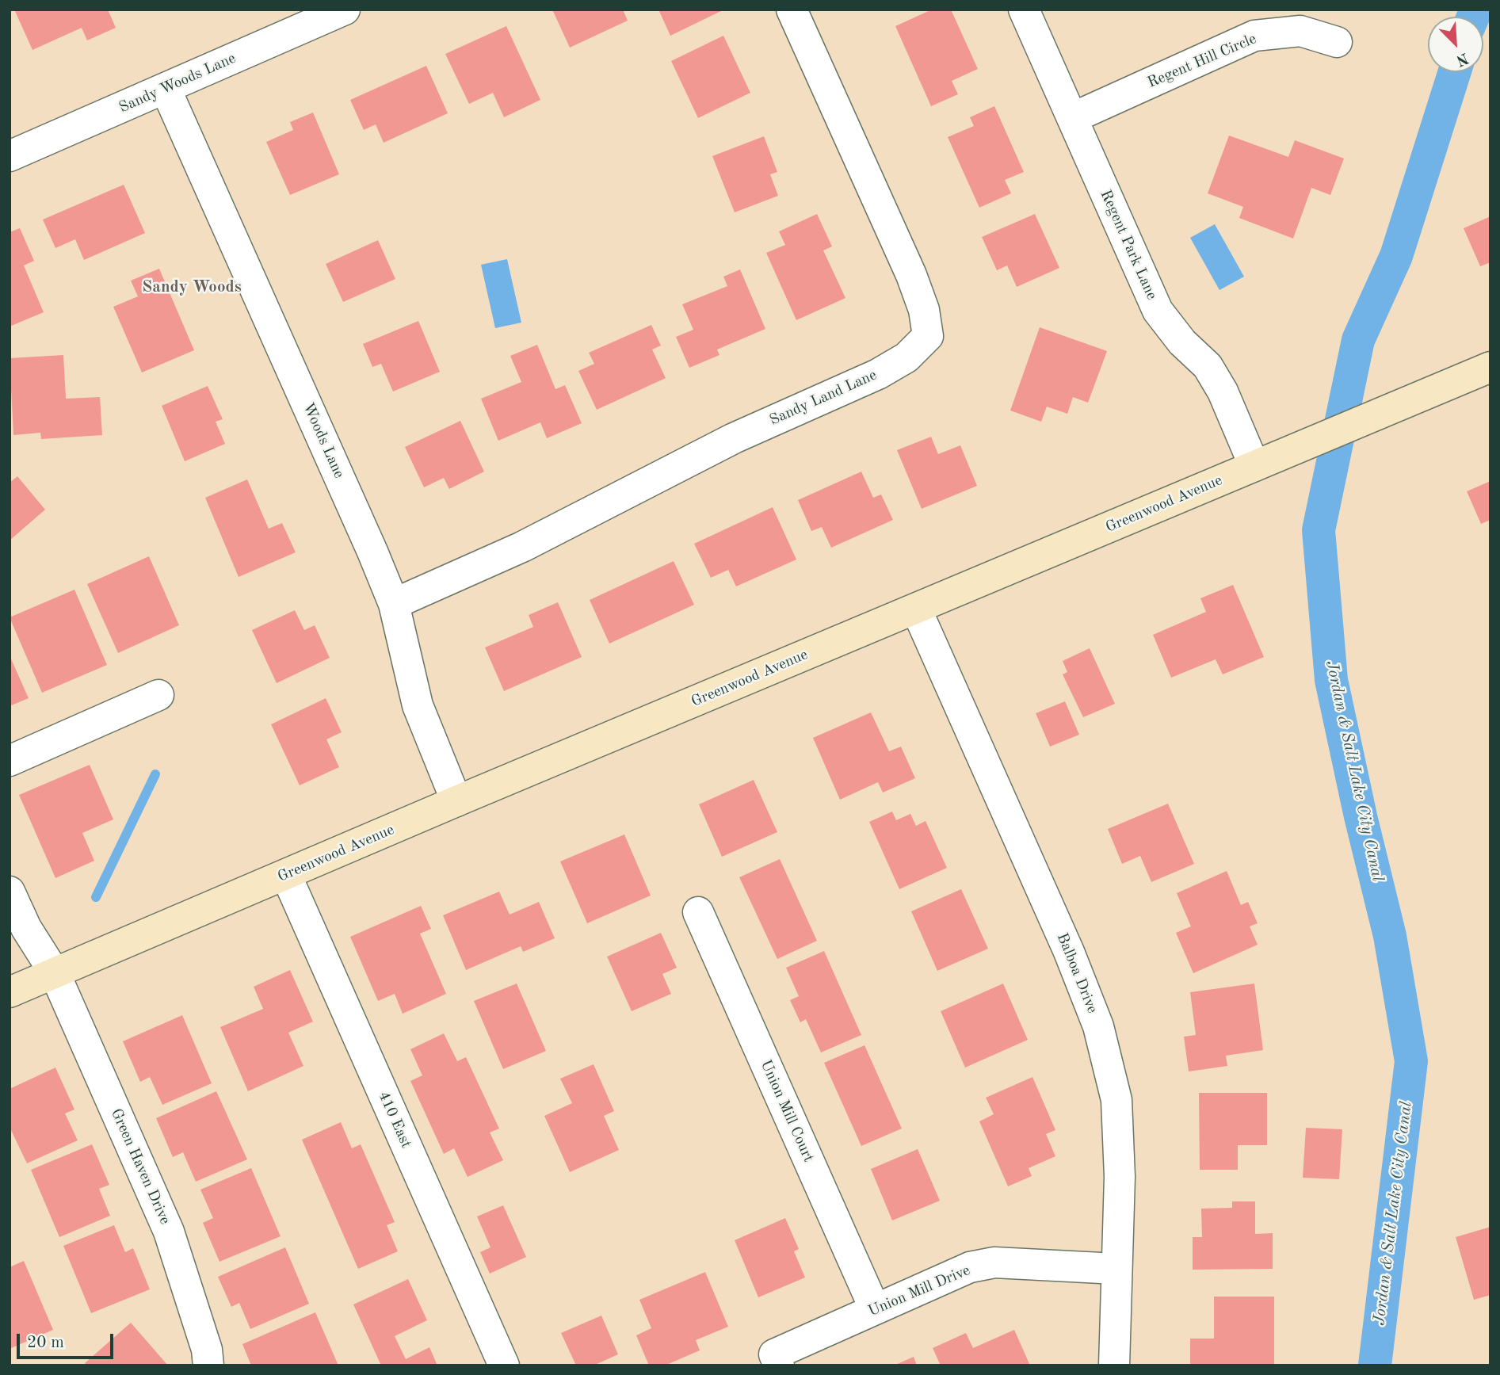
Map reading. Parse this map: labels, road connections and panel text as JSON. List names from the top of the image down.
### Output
{
  "streets": {
    "street": [
      "Regent Hill Circle",
      "Sandy Woods Lane",
      "Regent Park Lane",
      "Sandy Land Lane",
      "Woods Lane",
      "Greenwood Avenue",
      "Balboa Drive",
      "Union Mill Court",
      "410 East",
      "Green Haven Drive",
      "Union Mill Drive"
    ]
  },
  "crossings": [
    ["Regent Hill Circle", "Regent Park Lane"],
    ["Sandy Woods Lane", "Woods Lane"],
    ["Regent Park Lane", "Greenwood Avenue"],
    ["Sandy Land Lane", "Woods Lane"],
    ["Woods Lane", "Greenwood Avenue"],
    ["Greenwood Avenue", "Balboa Drive"],
    ["Greenwood Avenue", "410 East"],
    ["Greenwood Avenue", "Green Haven Drive"],
    ["Balboa Drive", "Union Mill Drive"],
    ["Union Mill Court", "Union Mill Drive"]
  ],
  "districts": ["Sandy Woods"],
  "water": ["Jordan & Salt Lake City Canal"],
  "scale_bar": "20 m",
  "north": "bottom right"
}
